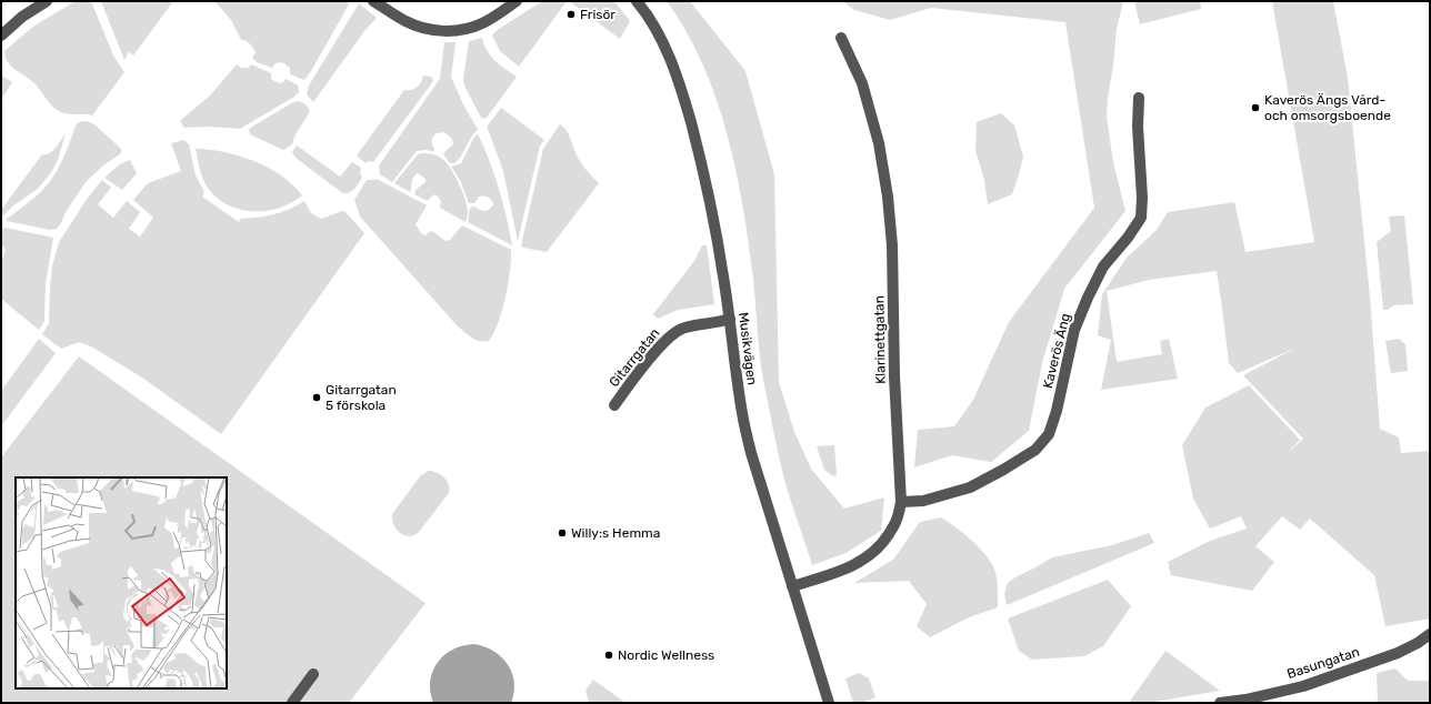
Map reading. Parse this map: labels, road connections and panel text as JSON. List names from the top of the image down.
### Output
{
  "streets": {
    "street": [
      "Klarinettgatan",
      "Musikvägen",
      "Kaverös Äng",
      "Gitarrgatan",
      "Basungatan"
    ]
  },
  "crossings": [
    ["Klarinettgatan", "Musikvägen"],
    ["Klarinettgatan", "Kaverös Äng"],
    ["Musikvägen", "Gitarrgatan"]
  ],
  "places": [
    "Frisör",
    "Kaverös Ängs Vård- och omsorgsboende",
    "Gitarrgatan 5 förskola",
    "Willy:s Hemma",
    "Nordic Wellness"
  ]
}
